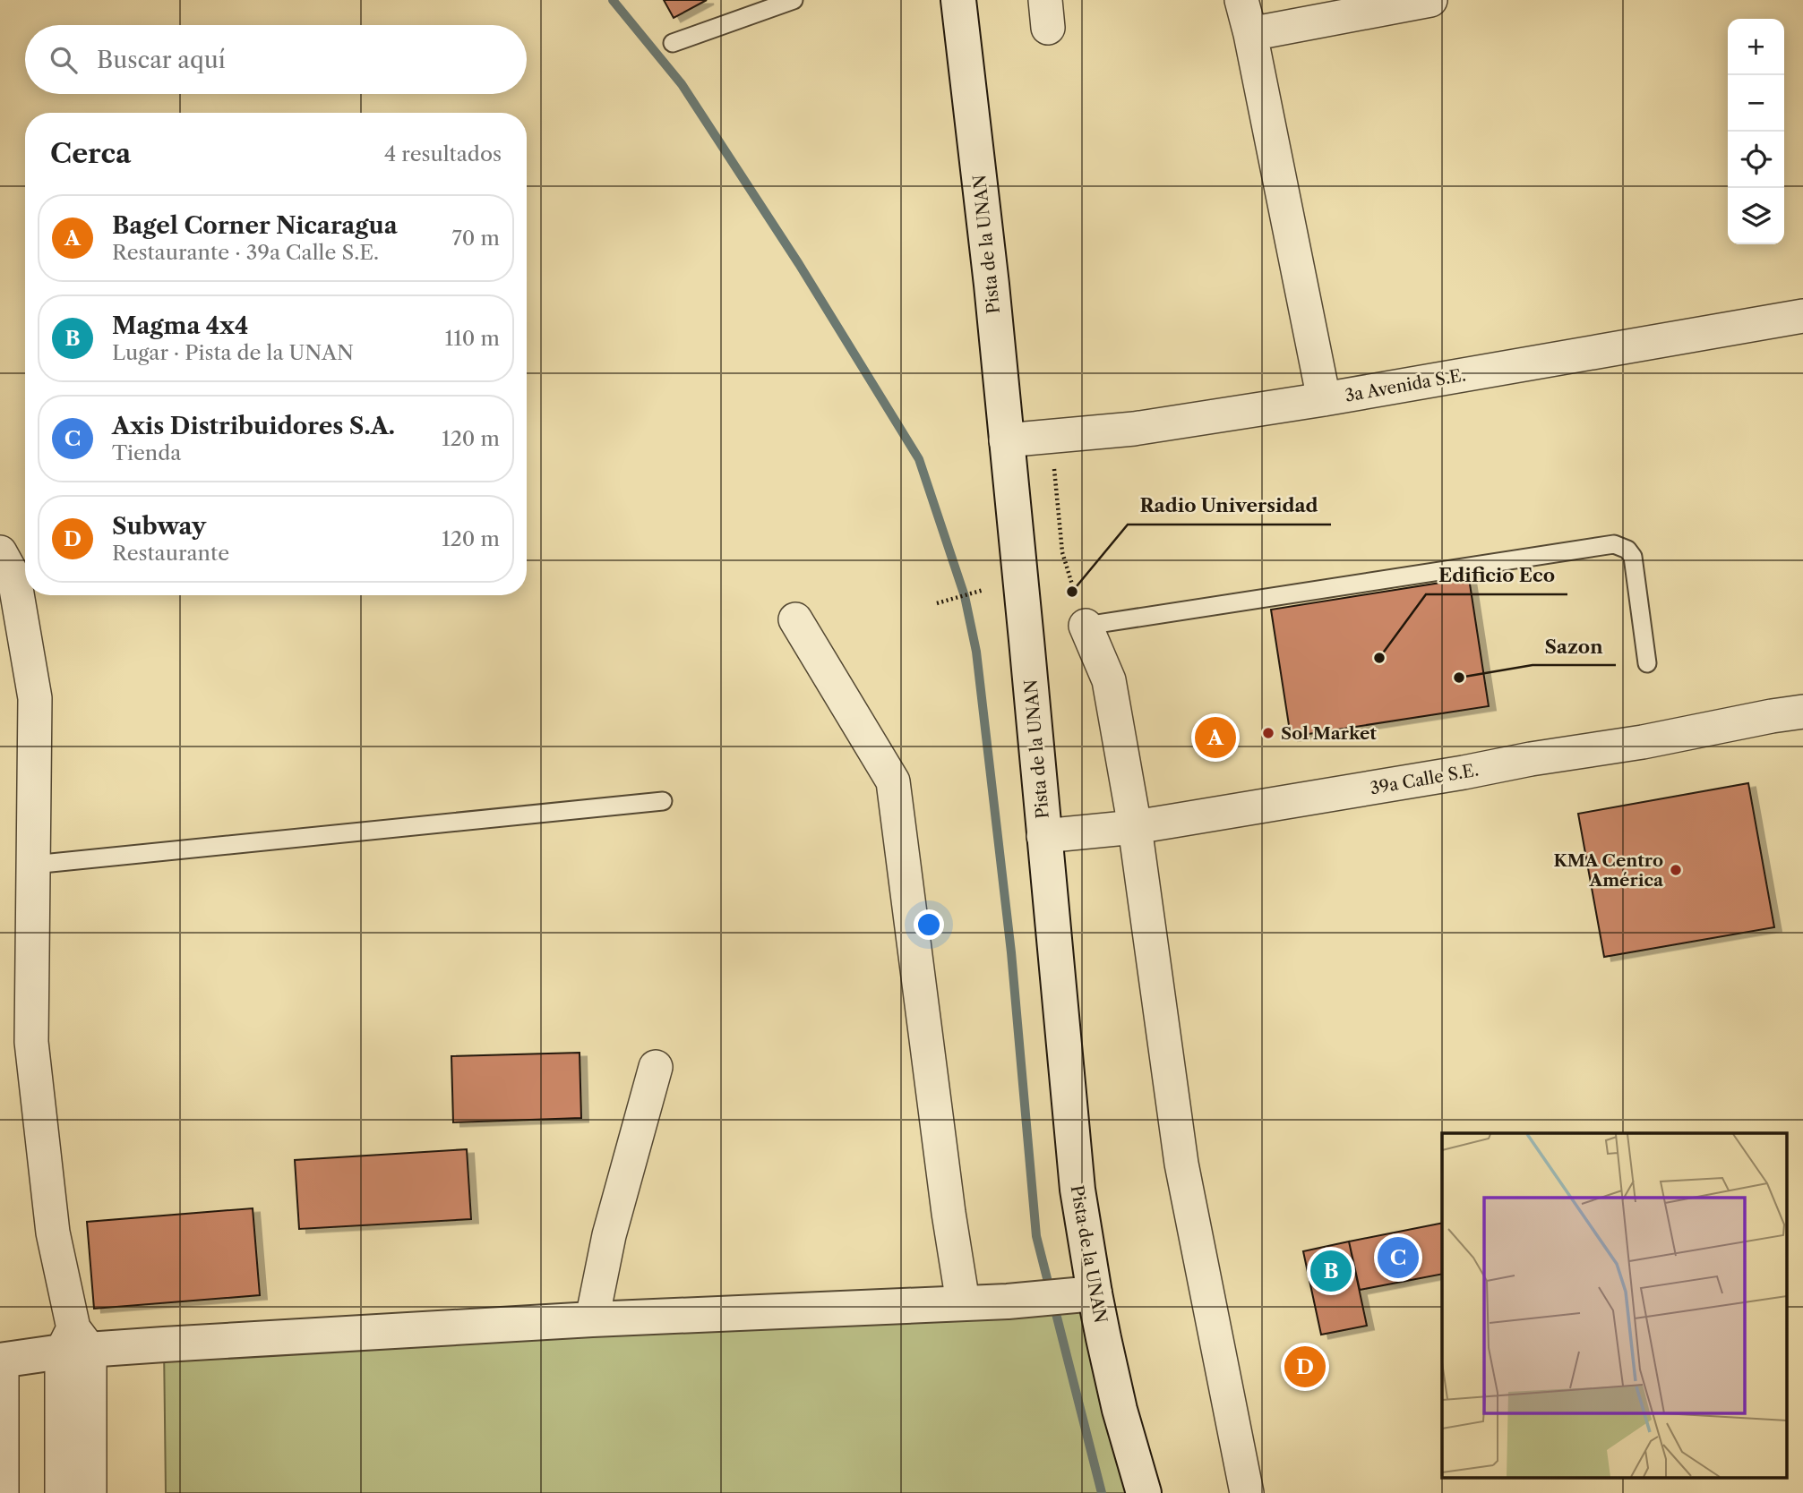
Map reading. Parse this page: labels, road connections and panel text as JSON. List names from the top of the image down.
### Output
{
  "streets": {
    "main road": ["Pista de la UNAN"],
    "street": ["3a Avenida S.E.", "39a Calle S.E."]
  },
  "crossings": [
    ["Pista de la UNAN", "3a Avenida S.E."],
    ["Pista de la UNAN", "39a Calle S.E."]
  ],
  "places": [
    "Radio Universidad",
    "Edificio Eco",
    "Sazon",
    "Sol Market",
    "KMA Centro América"
  ],
  "page": {
    "map_buttons": ["+", "−"],
    "search": "Buscar aquí",
    "heading": ["Cerca", "4 resultados"],
    "list": [
      {
        "mark": "A",
        "name": "Bagel Corner Nicaragua",
        "note": "Restaurante · 39a Calle S.E.",
        "value": "70 m"
      },
      {
        "mark": "B",
        "name": "Magma 4x4",
        "note": "Lugar · Pista de la UNAN",
        "value": "110 m"
      },
      {
        "mark": "C",
        "name": "Axis Distribuidores S.A.",
        "note": "Tienda",
        "value": "120 m"
      },
      {
        "mark": "D",
        "name": "Subway",
        "note": "Restaurante",
        "value": "120 m"
      }
    ],
    "pins": [
      "A",
      "C",
      "B",
      "D"
    ]
  }
}
